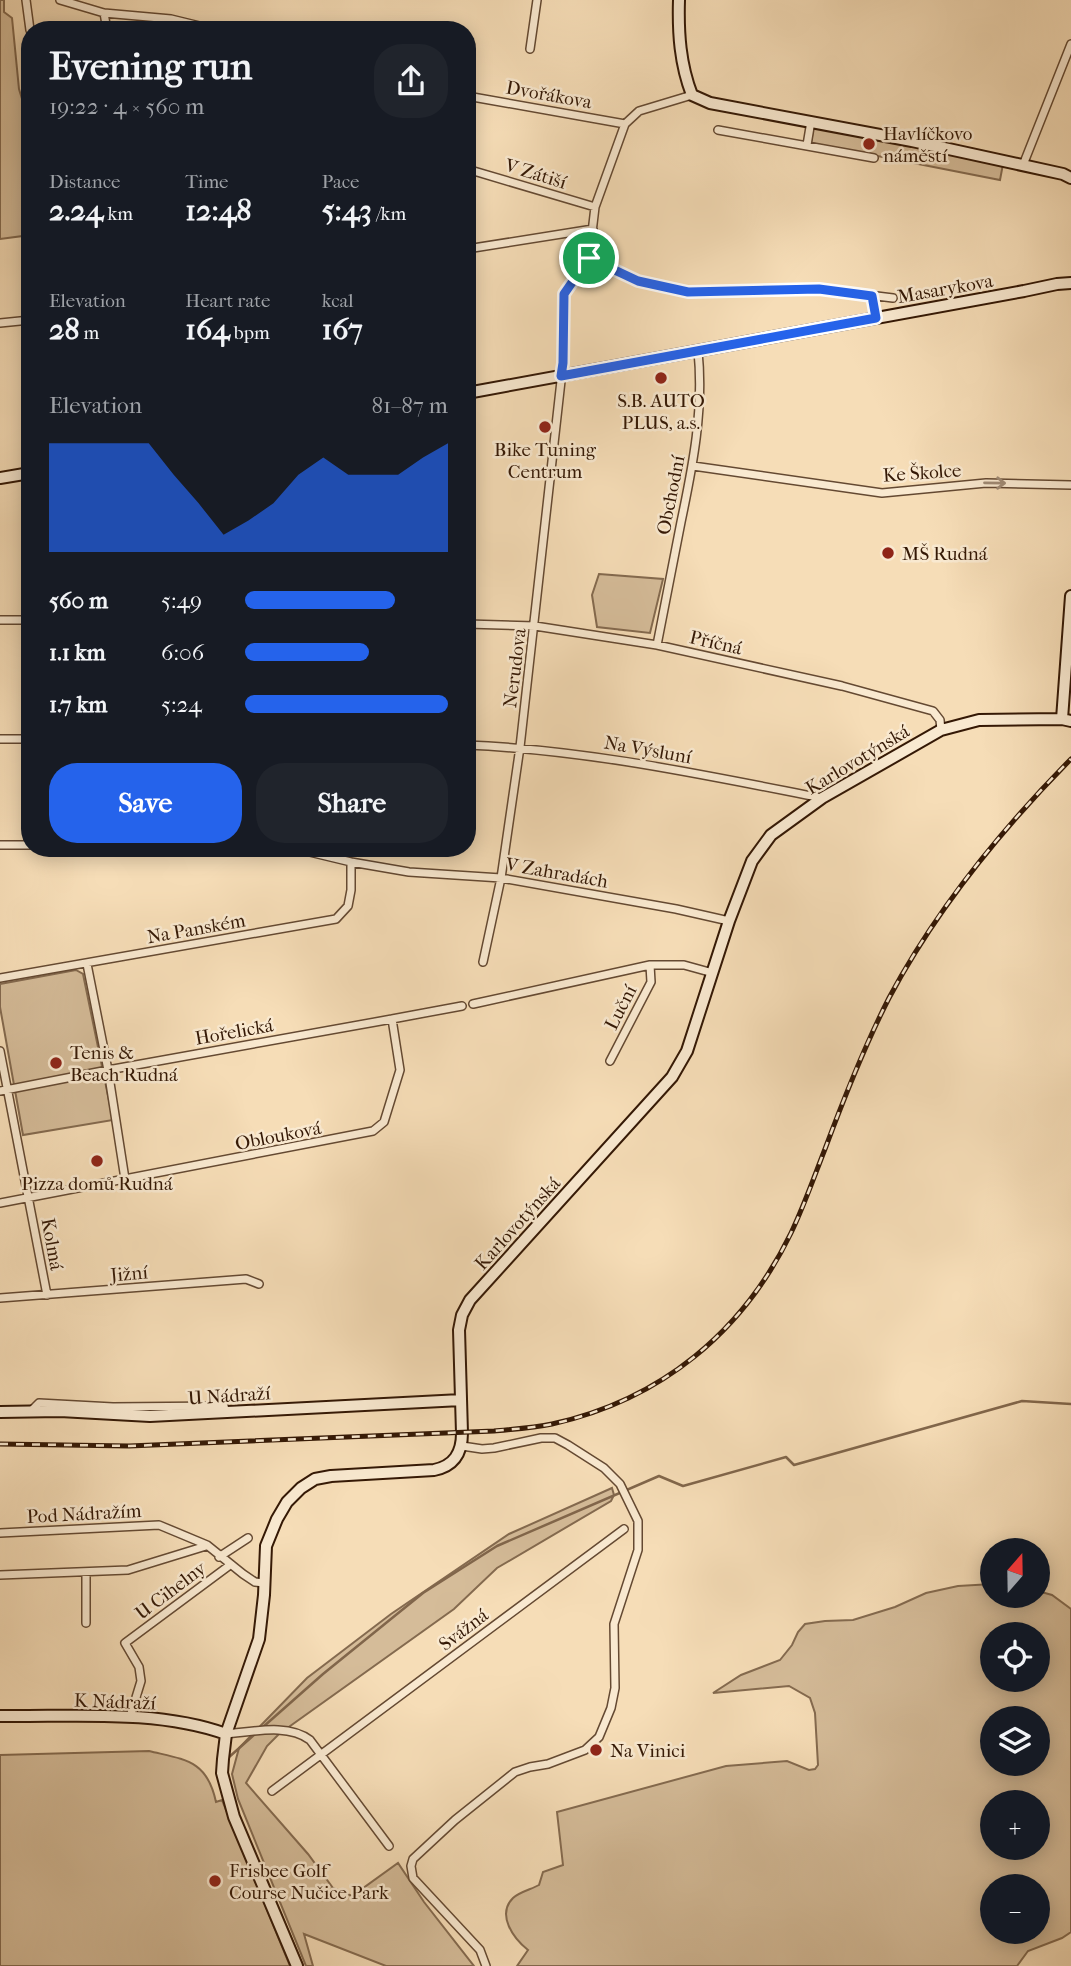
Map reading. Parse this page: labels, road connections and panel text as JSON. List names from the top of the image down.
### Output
{
  "streets": {
    "street": [
      "Dvořákova",
      "V Zátiší",
      "Masarykova",
      "Ke Školce",
      "Obchodní",
      "Příčná",
      "Nerudova",
      "Na Výsluní",
      "Karlovotýnská",
      "V Zahradách",
      "Na Panském",
      "Luční",
      "Hořelická",
      "Oblouková",
      "Kolmá",
      "Jižní",
      "U Nádraží",
      "Pod Nádražím",
      "U Cihelny",
      "Svážná",
      "K Nádraží"
    ]
  },
  "crossings": [
    ["Masarykova", "Obchodní"],
    ["Masarykova", "Nerudova"],
    ["Ke Školce", "Obchodní"],
    ["Obchodní", "Příčná"],
    ["Příčná", "Nerudova"],
    ["Příčná", "Karlovotýnská"],
    ["Nerudova", "Na Výsluní"],
    ["Nerudova", "V Zahradách"],
    ["Na Výsluní", "Karlovotýnská"],
    ["Karlovotýnská", "V Zahradách"],
    ["Karlovotýnská", "U Nádraží"],
    ["V Zahradách", "Na Panském"],
    ["Hořelická", "Oblouková"],
    ["Hořelická", "Kolmá"],
    ["Oblouková", "Kolmá"],
    ["Kolmá", "Jižní"],
    ["Pod Nádražím", "U Cihelny"],
    ["U Cihelny", "K Nádraží"]
  ],
  "one_way": ["Ke Školce"],
  "places": [
    "Havlíčkovo náměstí",
    "S.B. AUTO PLUS, a.s.",
    "Bike Tuning Centrum",
    "MŠ Rudná",
    "Tenis & Beach Rudná",
    "Pizza domů Rudná",
    "Na Vinici",
    "Frisbee Golf Course Nučice Park"
  ],
  "north": "top",
  "page": {
    "heading": ["Evening run", "19:22 · 4 × 560 m"],
    "stats": [
      ["Distance", "2.24 km"],
      ["Time", "12:48"],
      ["Pace", "5:43 /km"],
      ["Elevation", "28 m"],
      ["Heart rate", "164 bpm"],
      ["kcal", "167"]
    ],
    "chart": ["Elevation", "81–87 m"],
    "list": [
      {
        "name": "560 m",
        "note": "5:49"
      },
      {
        "name": "1.1 km",
        "note": "6:06"
      },
      {
        "name": "1.7 km",
        "note": "5:24"
      }
    ],
    "buttons": ["Save", "Share"],
    "map_buttons": ["+", "−"]
  }
}
